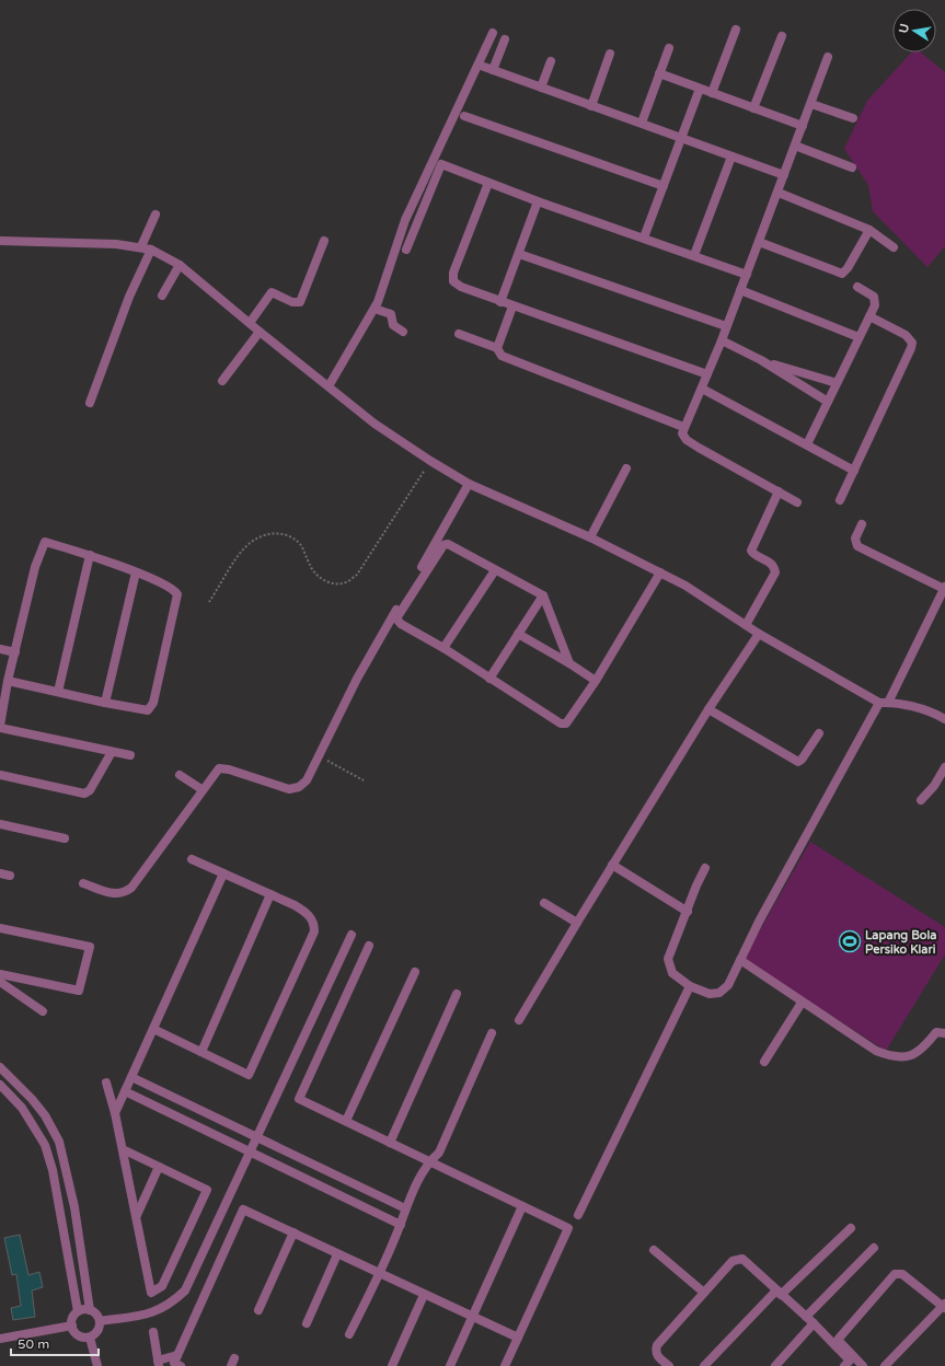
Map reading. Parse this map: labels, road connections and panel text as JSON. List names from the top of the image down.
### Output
{
  "places": {
    "sports": ["Lapang Bola Persiko Klari"]
  },
  "scale_bar": "50 m",
  "north": "left"
}
